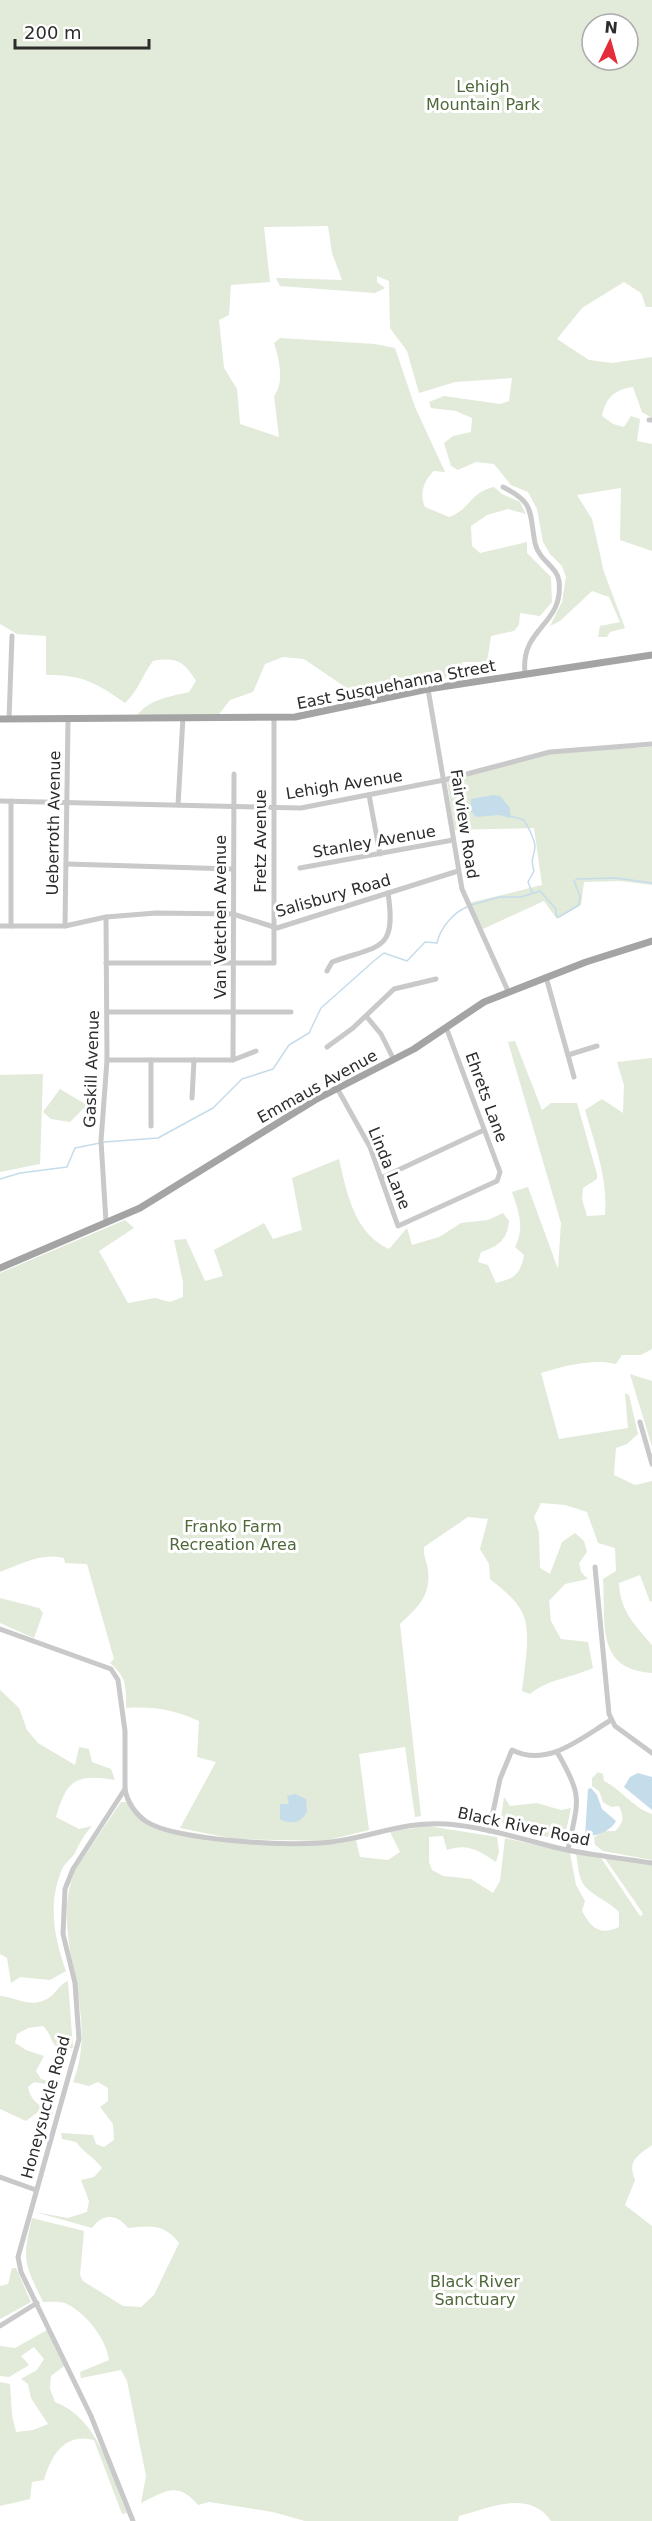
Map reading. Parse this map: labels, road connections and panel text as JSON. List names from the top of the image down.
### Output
{
  "streets": {
    "main road": ["East Susquehanna Street", "Emmaus Avenue"],
    "street": [
      "Lehigh Avenue",
      "Ueberroth Avenue",
      "Fairview Road",
      "Fretz Avenue",
      "Stanley Avenue",
      "Salisbury Road",
      "Van Vetchen Avenue",
      "Gaskill Avenue",
      "Ehrets Lane",
      "Linda Lane",
      "Black River Road",
      "Honeysuckle Road"
    ]
  },
  "crossings": [
    ["East Susquehanna Street", "Ueberroth Avenue"],
    ["East Susquehanna Street", "Fairview Road"],
    ["East Susquehanna Street", "Fretz Avenue"],
    ["Lehigh Avenue", "Ueberroth Avenue"],
    ["Lehigh Avenue", "Fairview Road"],
    ["Lehigh Avenue", "Fretz Avenue"],
    ["Lehigh Avenue", "Van Vetchen Avenue"],
    ["Ueberroth Avenue", "Salisbury Road"],
    ["Fairview Road", "Stanley Avenue"],
    ["Fairview Road", "Salisbury Road"],
    ["Fairview Road", "Emmaus Avenue"],
    ["Fretz Avenue", "Salisbury Road"],
    ["Fretz Avenue", "Van Vetchen Avenue"],
    ["Salisbury Road", "Van Vetchen Avenue"],
    ["Salisbury Road", "Gaskill Avenue"],
    ["Gaskill Avenue", "Emmaus Avenue"],
    ["Emmaus Avenue", "Ehrets Lane"],
    ["Emmaus Avenue", "Linda Lane"],
    ["Ehrets Lane", "Linda Lane"],
    ["Black River Road", "Honeysuckle Road"]
  ],
  "parks": ["Lehigh Mountain Park", "Franko Farm Recreation Area", "Black River Sanctuary"],
  "scale_bar": "200 m",
  "north": "top"
}
